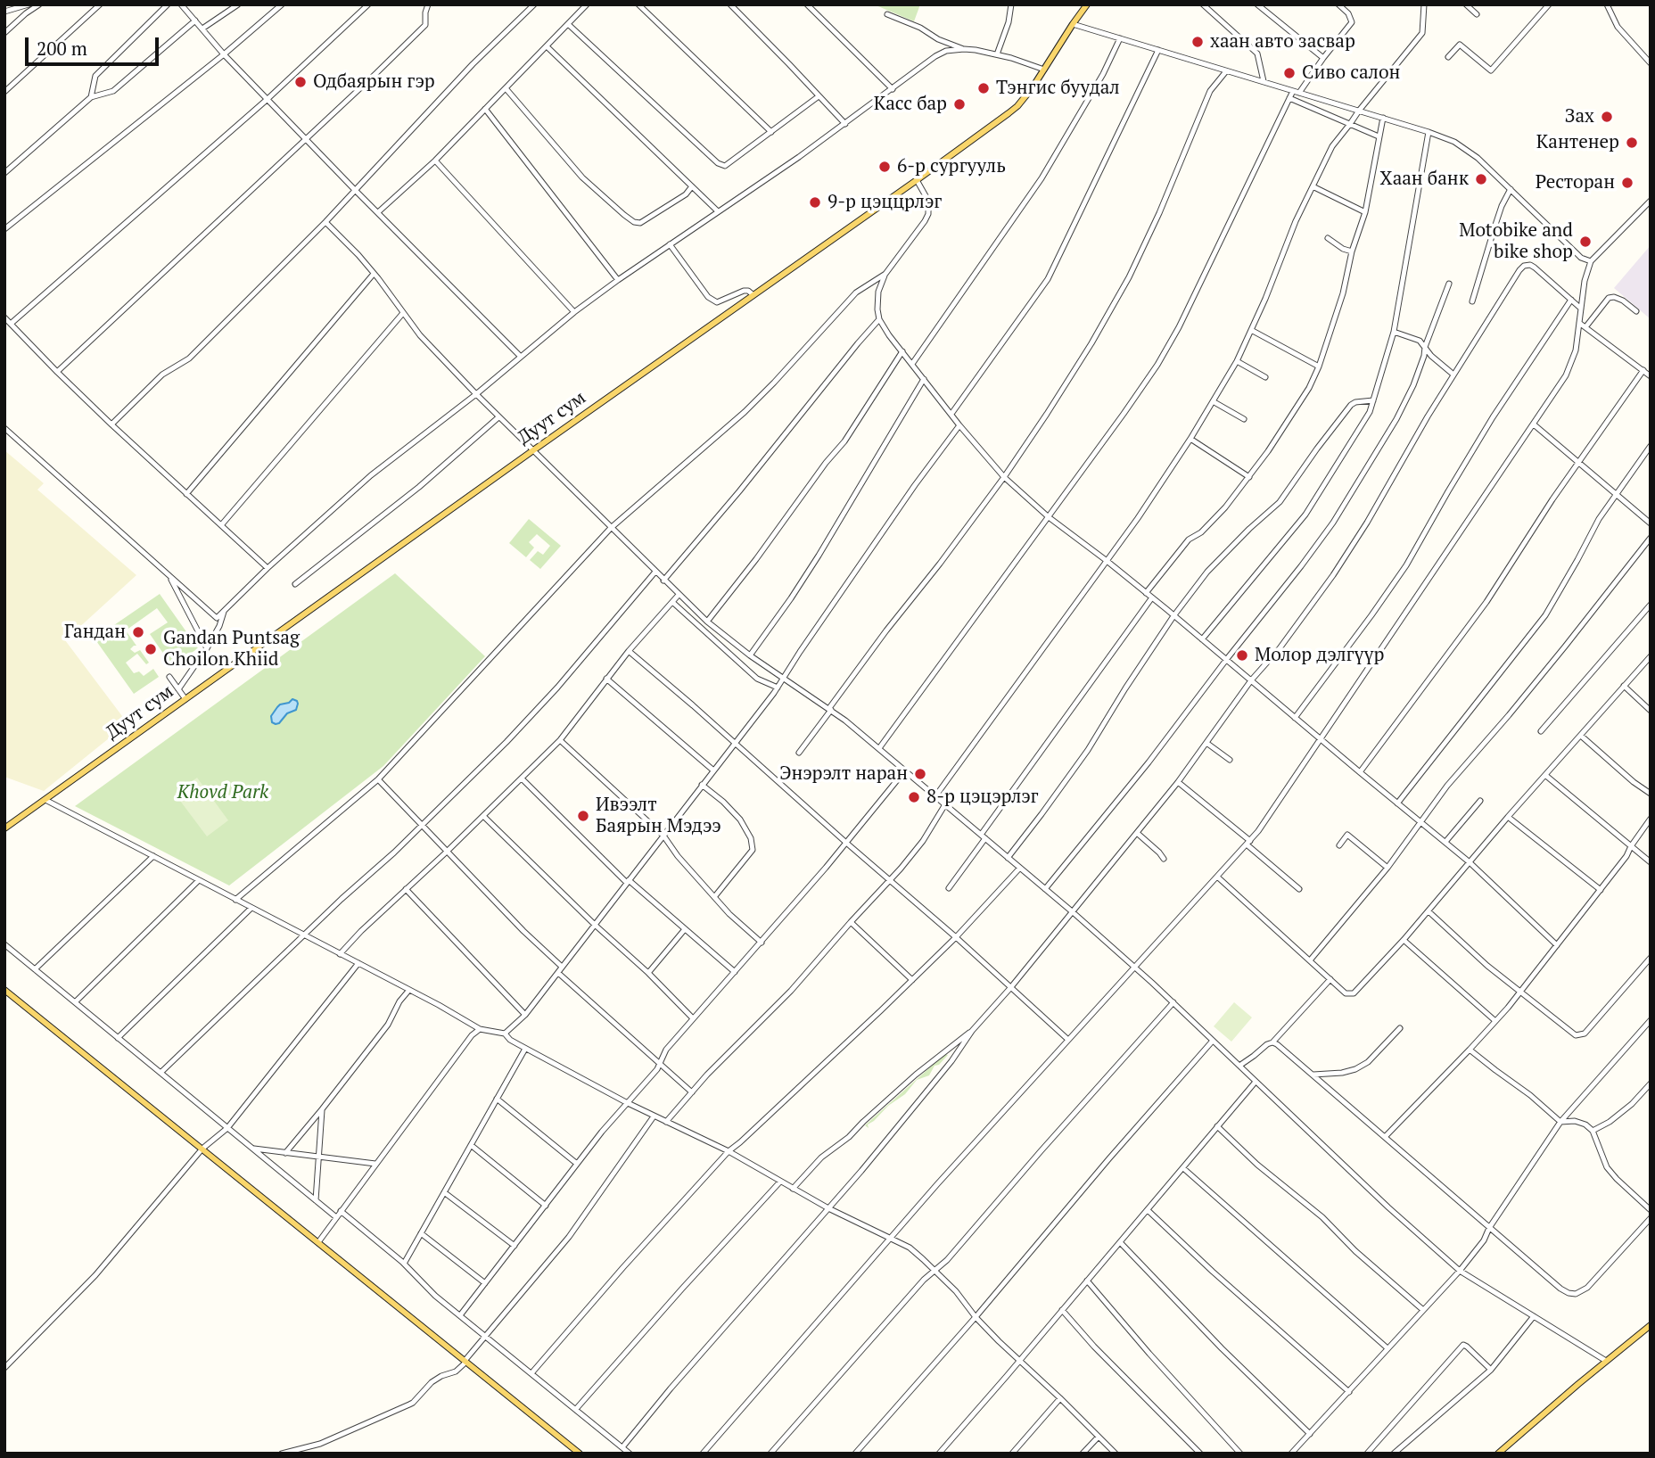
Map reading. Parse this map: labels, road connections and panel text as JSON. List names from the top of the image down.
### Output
{
  "streets": {
    "main road": ["Дуут сум"]
  },
  "parks": ["Khovd Park"],
  "places": [
    "хаан авто засвар",
    "Сиво салон",
    "Одбаярын гэр",
    "Тэнгис буудал",
    "Касс бар",
    "Зах",
    "Кантенер",
    "6-р сургууль",
    "Хаан банк",
    "Ресторан",
    "9-р цэццрлэг",
    "Motobike and bike shop",
    "Гандан",
    "Gandan Puntsag Choilon Khiid",
    "Молор дэлгүүр",
    "Энэрэлт наран",
    "8-р цэцэрлэг",
    "Ивээлт Баярын Мэдээ"
  ],
  "scale_bar": "200 m"
}
